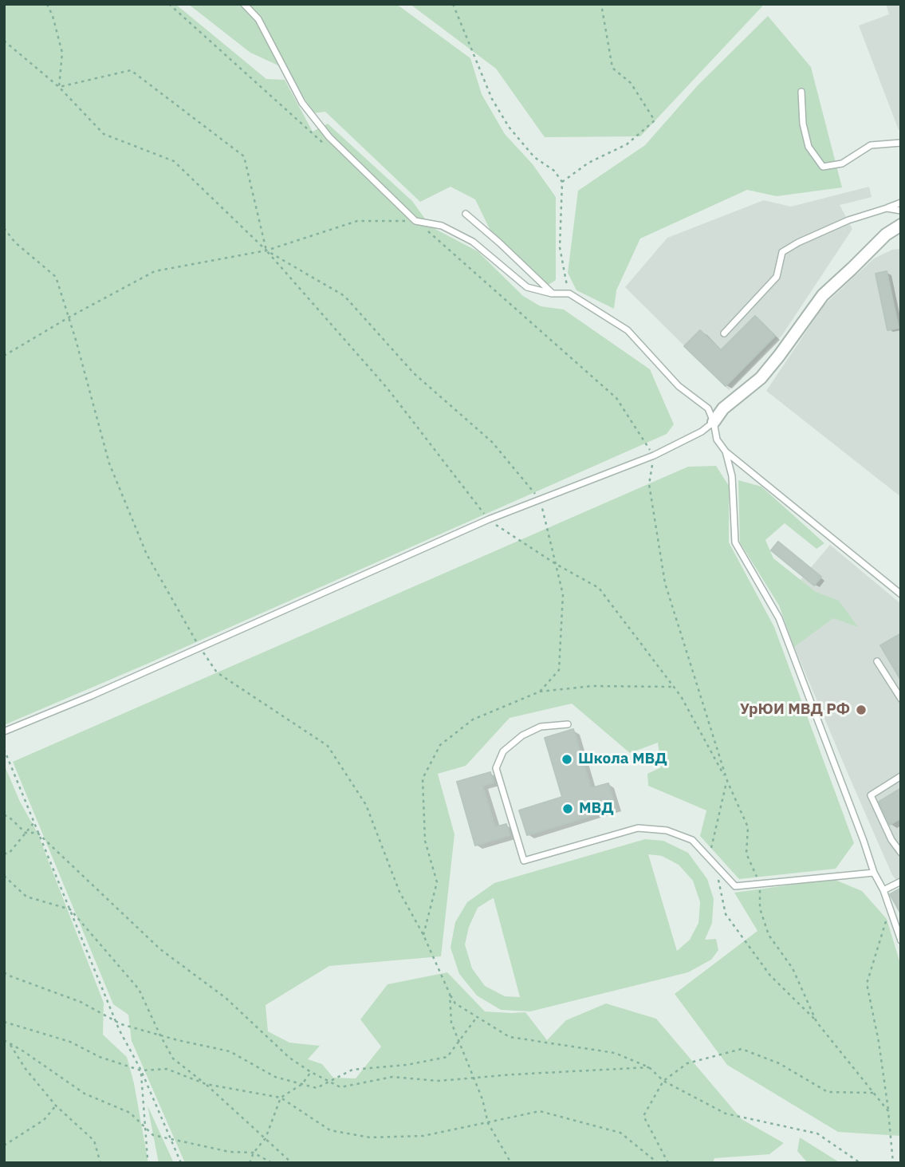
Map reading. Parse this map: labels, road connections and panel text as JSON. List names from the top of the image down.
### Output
{
  "places": ["УрЮИ МВД РФ", "Школа МВД", "МВД"]
}
